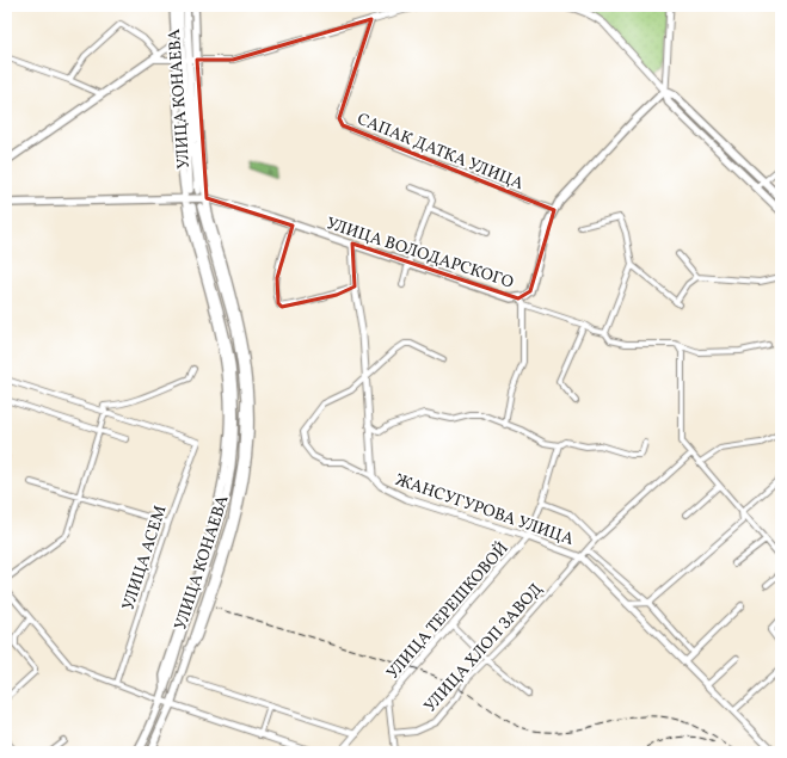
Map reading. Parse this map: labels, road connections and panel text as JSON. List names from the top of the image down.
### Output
{
  "streets": {
    "main road": ["УЛИЦА КОНАЕВА", "УЛИЦА ВОЛОДАРСКОГО"],
    "street": [
      "САПАК ДАТКА УЛИЦА",
      "ЖАНСУГУРОВА УЛИЦА",
      "УЛИЦА АСЕМ",
      "УЛИЦА ТЕРЕШКОВОЙ",
      "УЛИЦА ХЛОП ЗАВОД"
    ]
  },
  "crossings": [
    ["УЛИЦА КОНАЕВА", "УЛИЦА ВОЛОДАРСКОГО"],
    ["УЛИЦА ВОЛОДАРСКОГО", "ЖАНСУГУРОВА УЛИЦА"],
    ["ЖАНСУГУРОВА УЛИЦА", "УЛИЦА ТЕРЕШКОВОЙ"],
    ["ЖАНСУГУРОВА УЛИЦА", "УЛИЦА ХЛОП ЗАВОД"]
  ]
}
